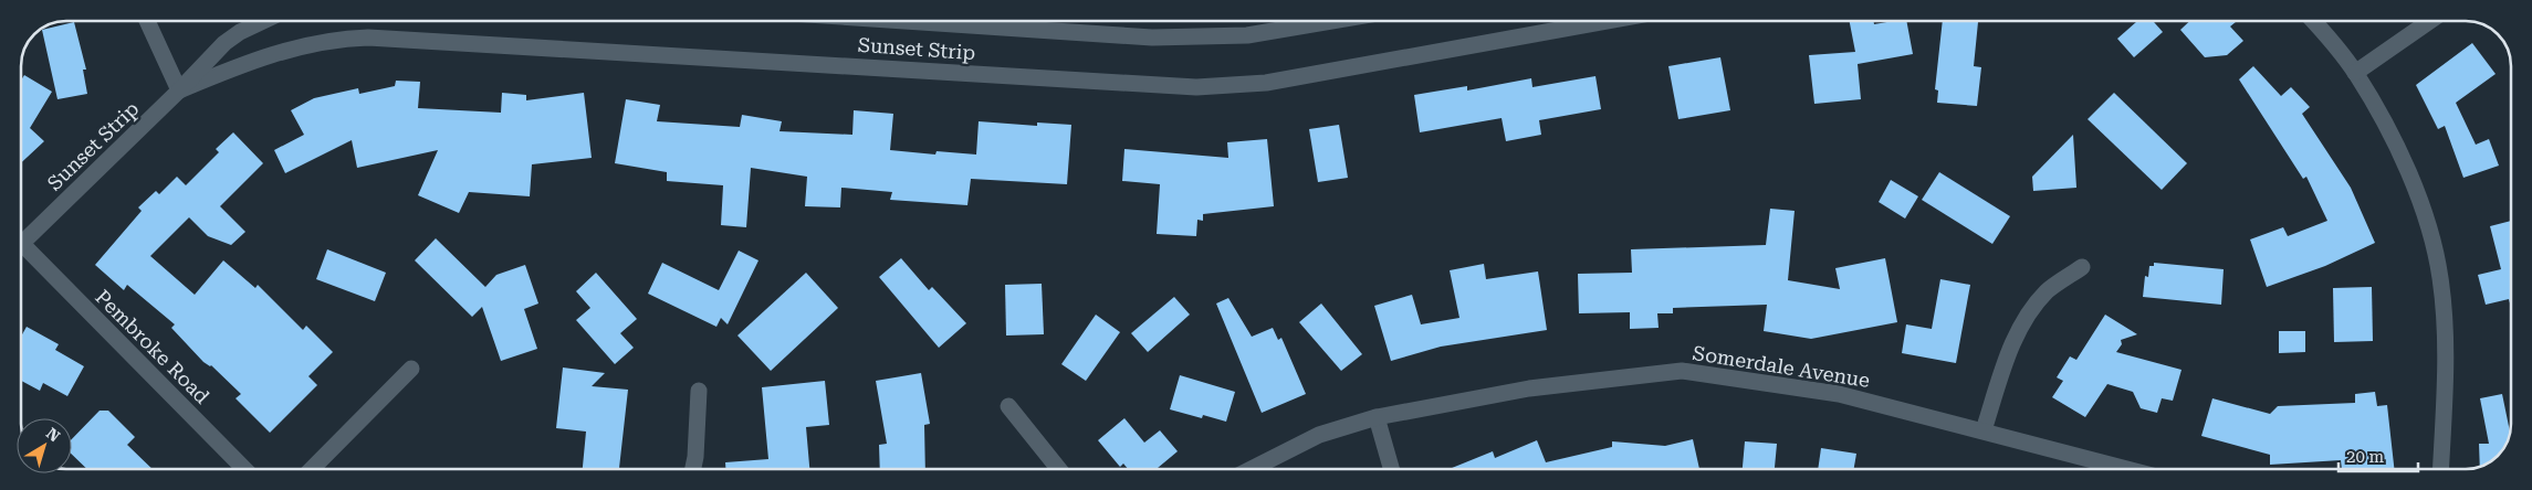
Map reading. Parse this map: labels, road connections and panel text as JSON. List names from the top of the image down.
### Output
{
  "streets": {
    "street": ["Sunset Strip", "Pembroke Road", "Somerdale Avenue"]
  },
  "scale_bar": "20 m",
  "north": "top right"
}
